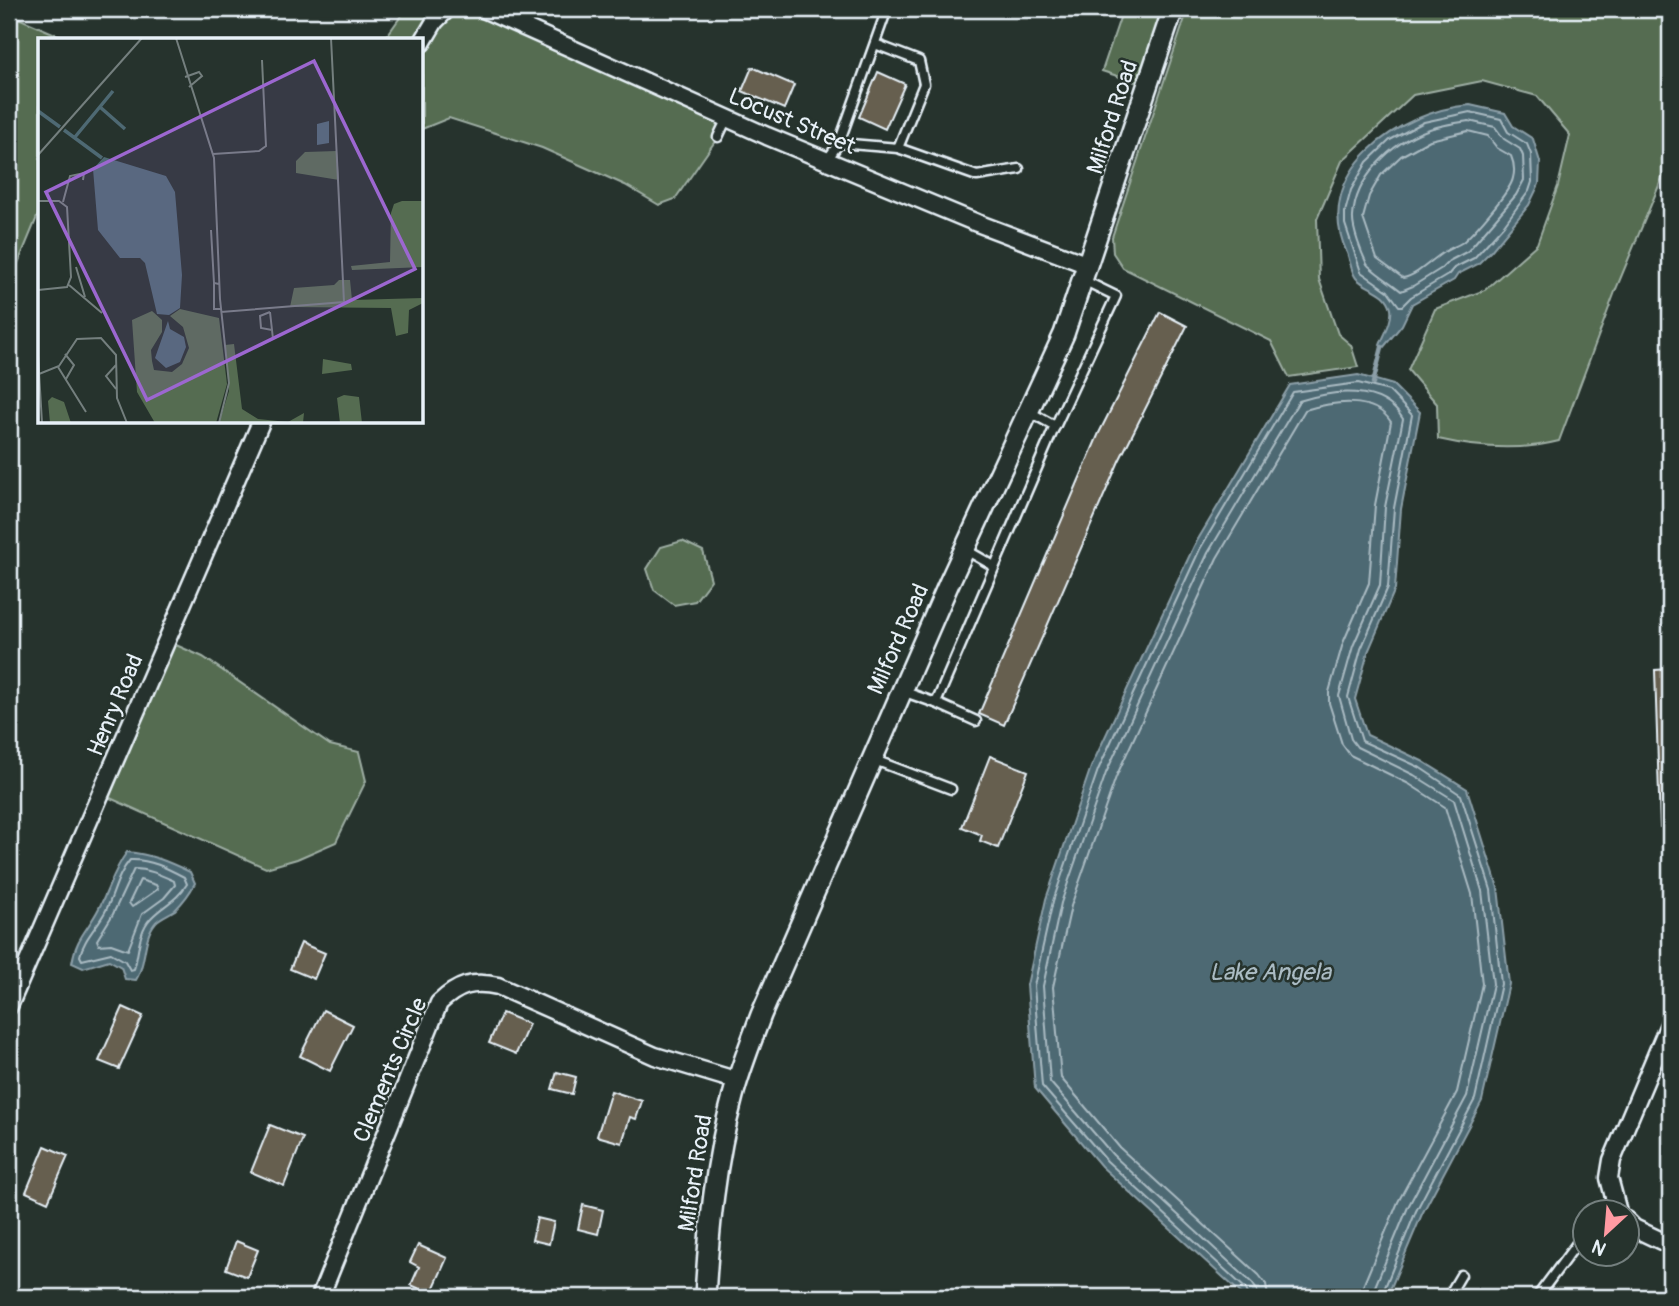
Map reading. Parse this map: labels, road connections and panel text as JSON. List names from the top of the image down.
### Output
{
  "streets": {
    "street": [
      "Milford Road",
      "Locust Street",
      "Henry Road",
      "Clements Circle"
    ]
  },
  "crossings": [
    ["Milford Road", "Locust Street"],
    ["Milford Road", "Clements Circle"]
  ],
  "water": ["Lake Angela"],
  "north": "bottom left"
}
